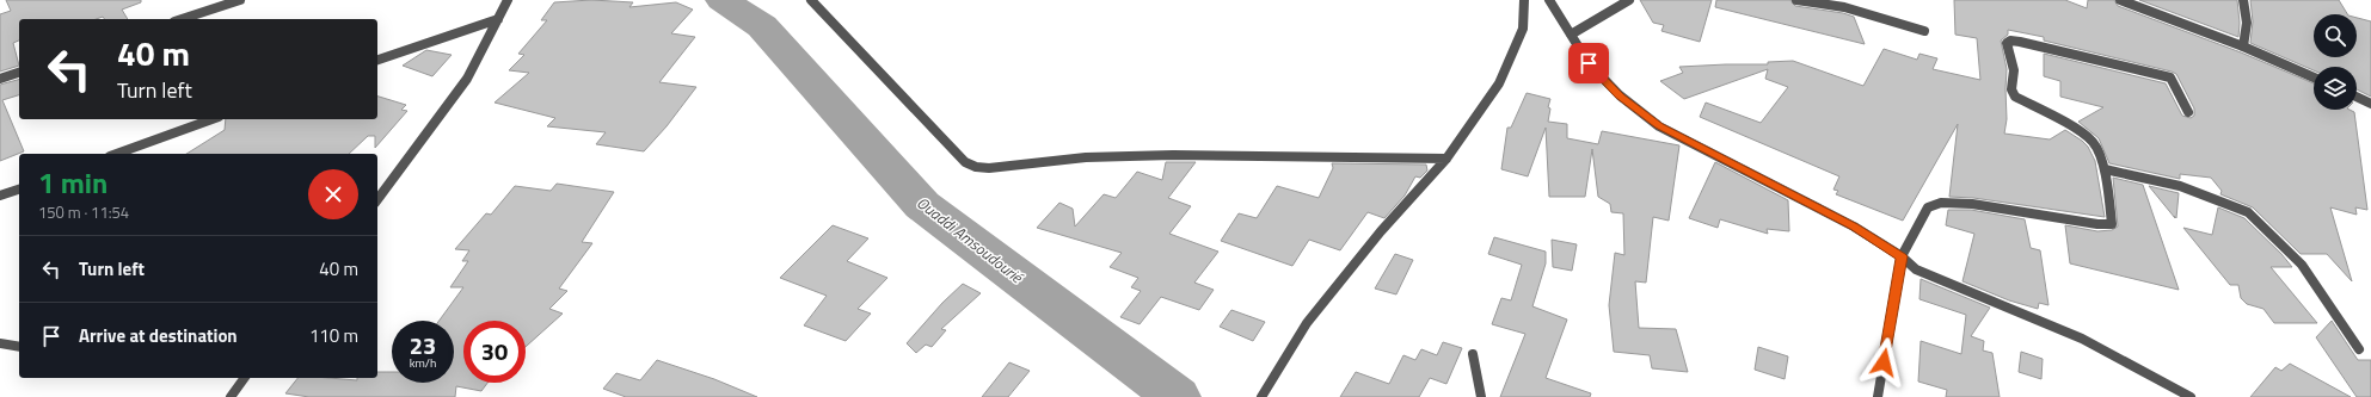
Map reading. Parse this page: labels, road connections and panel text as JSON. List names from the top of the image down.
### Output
{
  "water": ["Ouaddi Amsoudourié"],
  "page": {
    "turn": ["40 m", "Turn left"],
    "heading": ["1 min", "150 m · 11:54"],
    "list": [
      {
        "name": "Turn left",
        "value": "40 m"
      },
      {
        "name": "Arrive at destination",
        "value": "110 m"
      }
    ],
    "speed": "23 km/h",
    "limit": "30"
  }
}
